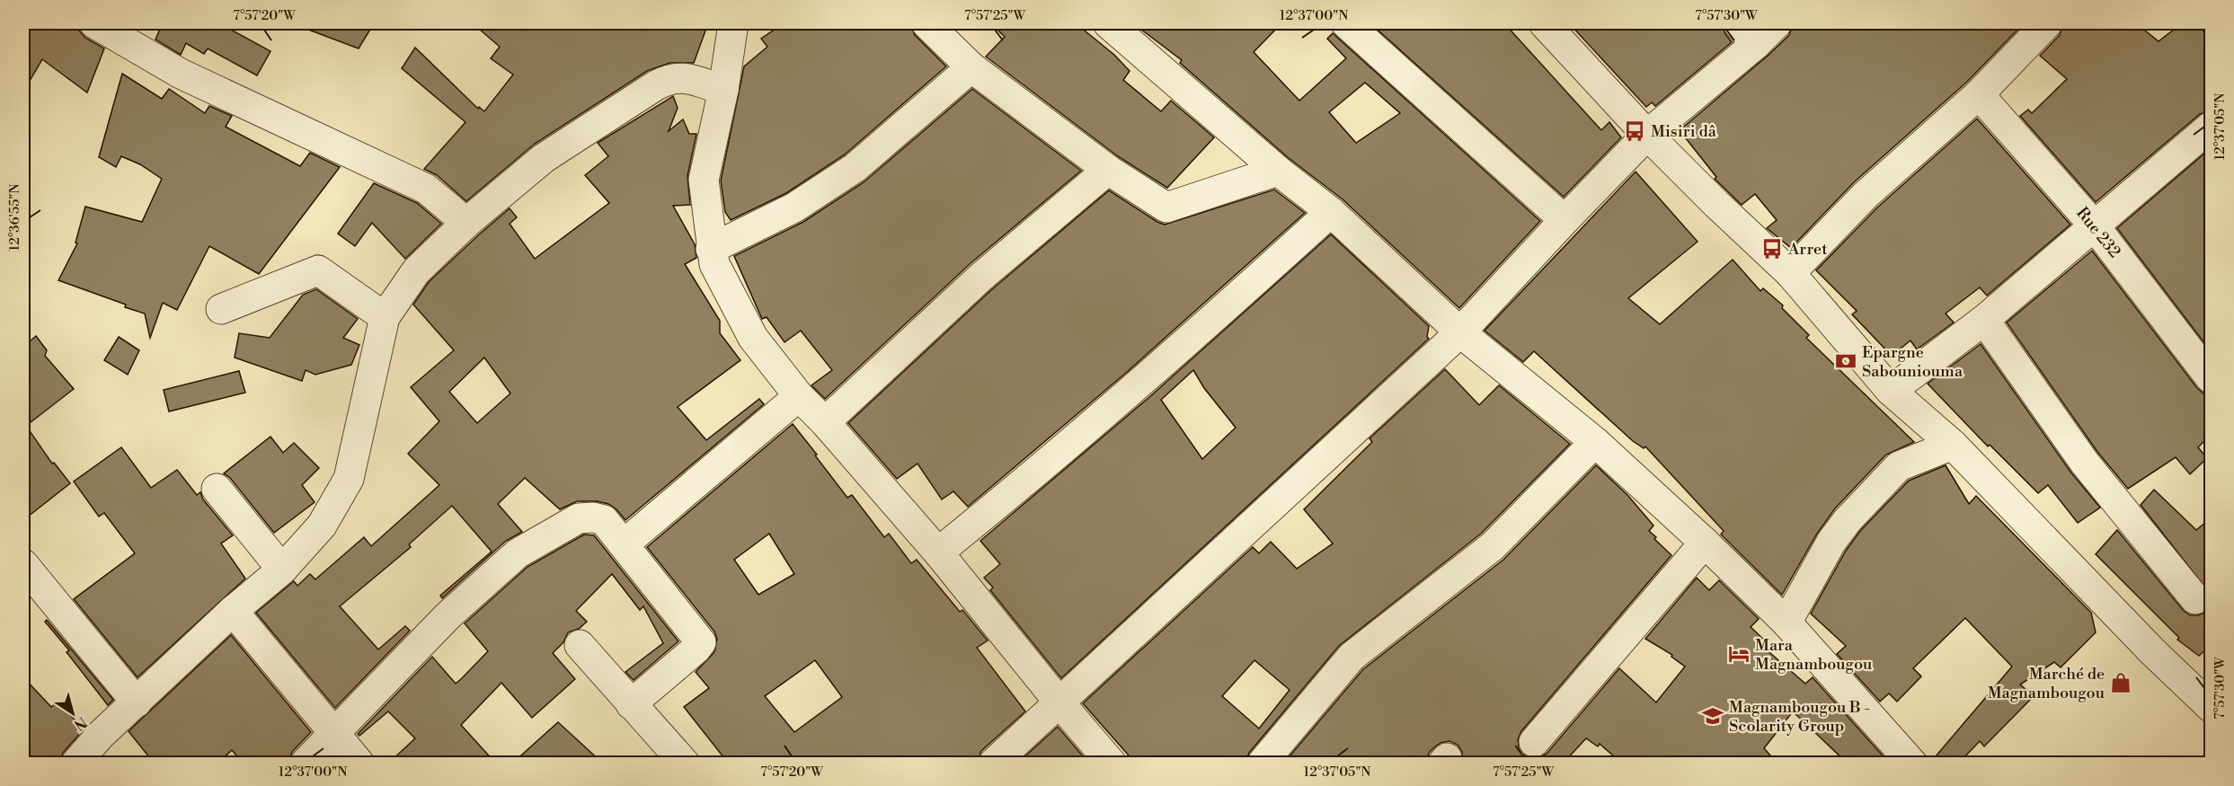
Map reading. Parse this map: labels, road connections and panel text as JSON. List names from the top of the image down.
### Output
{
  "streets": {
    "street": ["Rue 232"]
  },
  "places": {
    "bus stop": ["Misiri dâ", "Arret"],
    "bank": ["Epargne Sabouniouma"],
    "hotel": ["Mara Magnambougou"],
    "shop": ["Marché de Magnambougou"],
    "school or university": ["Magnambougou B - Scolarity Group"]
  },
  "north": "bottom right",
  "coordinates": [
    "7°57'20\"W",
    "7°57'25\"W",
    "12°37'00\"N",
    "7°57'30\"W",
    "12°37'05\"N",
    "12°36'55\"N"
  ]
}
